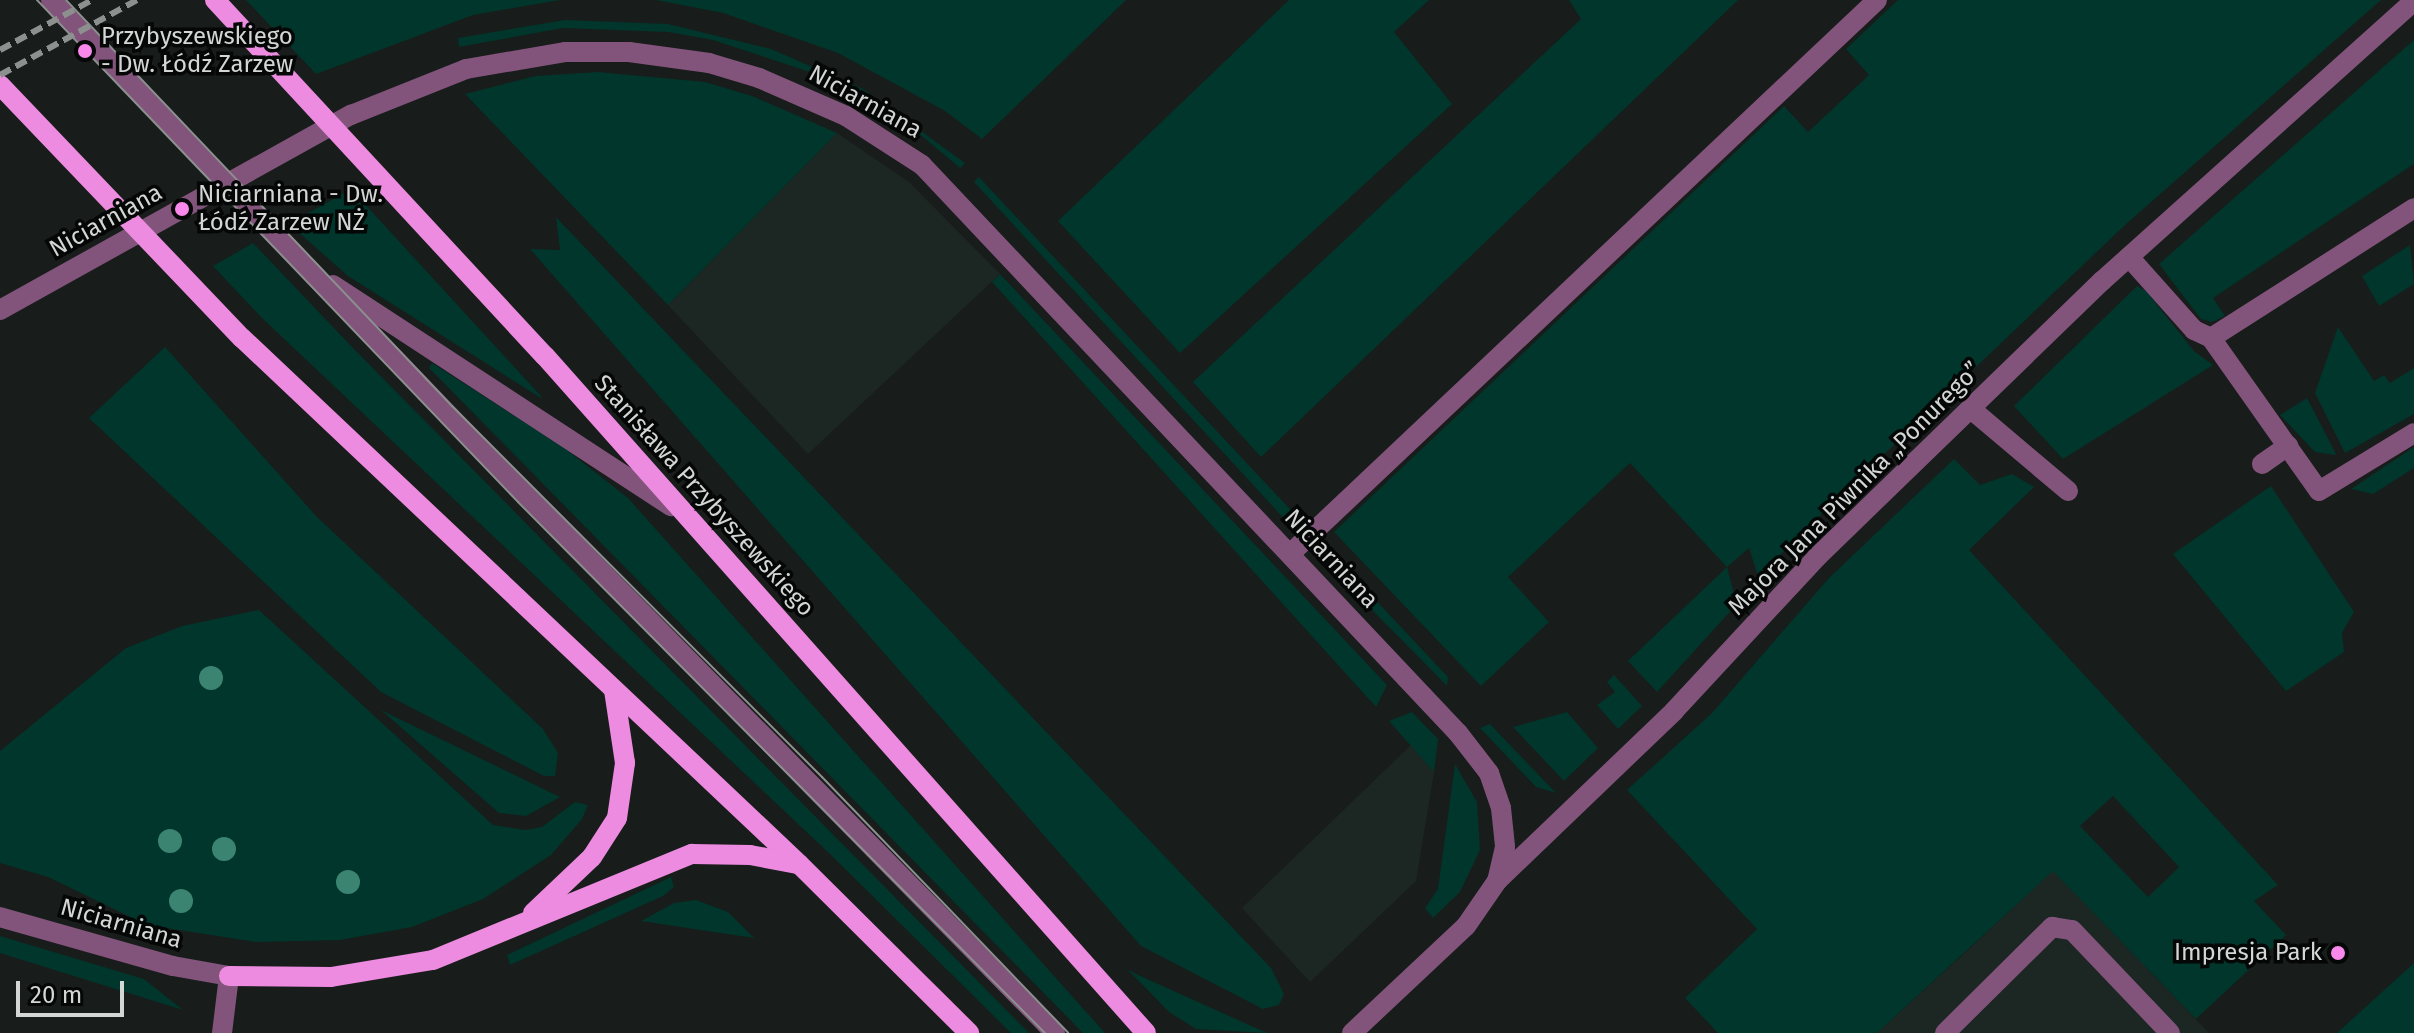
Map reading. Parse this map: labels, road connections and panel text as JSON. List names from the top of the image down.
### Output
{
  "streets": {
    "main road": ["Stanisława Przybyszewskiego"],
    "street": ["Niciarniana", "Majora Jana Piwnika „Ponurego”"]
  },
  "crossings": [
    ["Niciarniana", "Majora Jana Piwnika „Ponurego”"]
  ],
  "places": ["Przybyszewskiego - Dw. Łódź Zarzew", "Niciarniana - Dw. Łódź Zarzew NŻ", "Impresja Park"],
  "scale_bar": "20 m"
}
